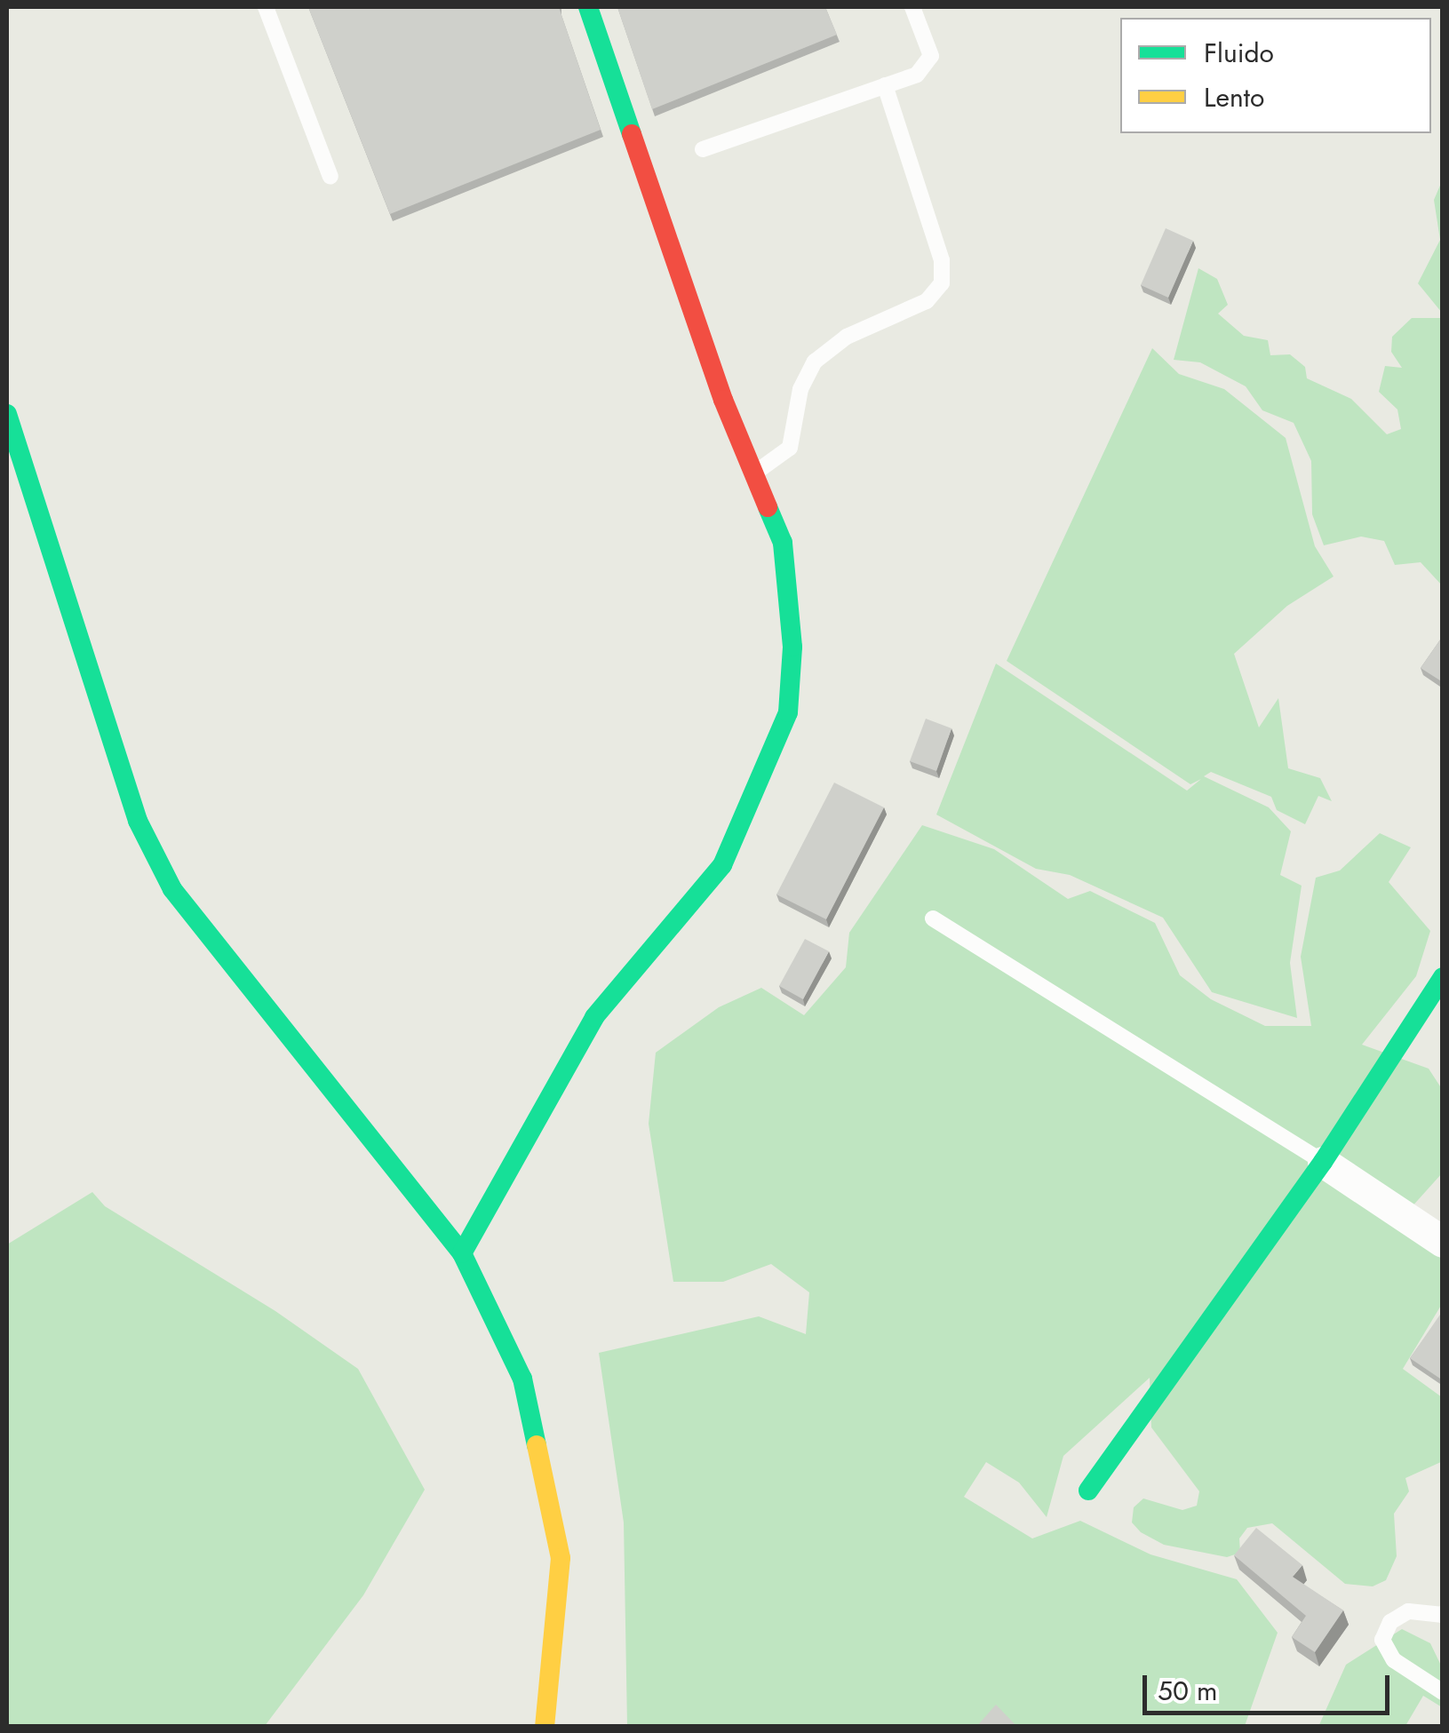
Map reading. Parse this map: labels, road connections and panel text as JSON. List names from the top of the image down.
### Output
{
  "legend": ["Fluido", "Lento"],
  "scale_bar": "50 m"
}
